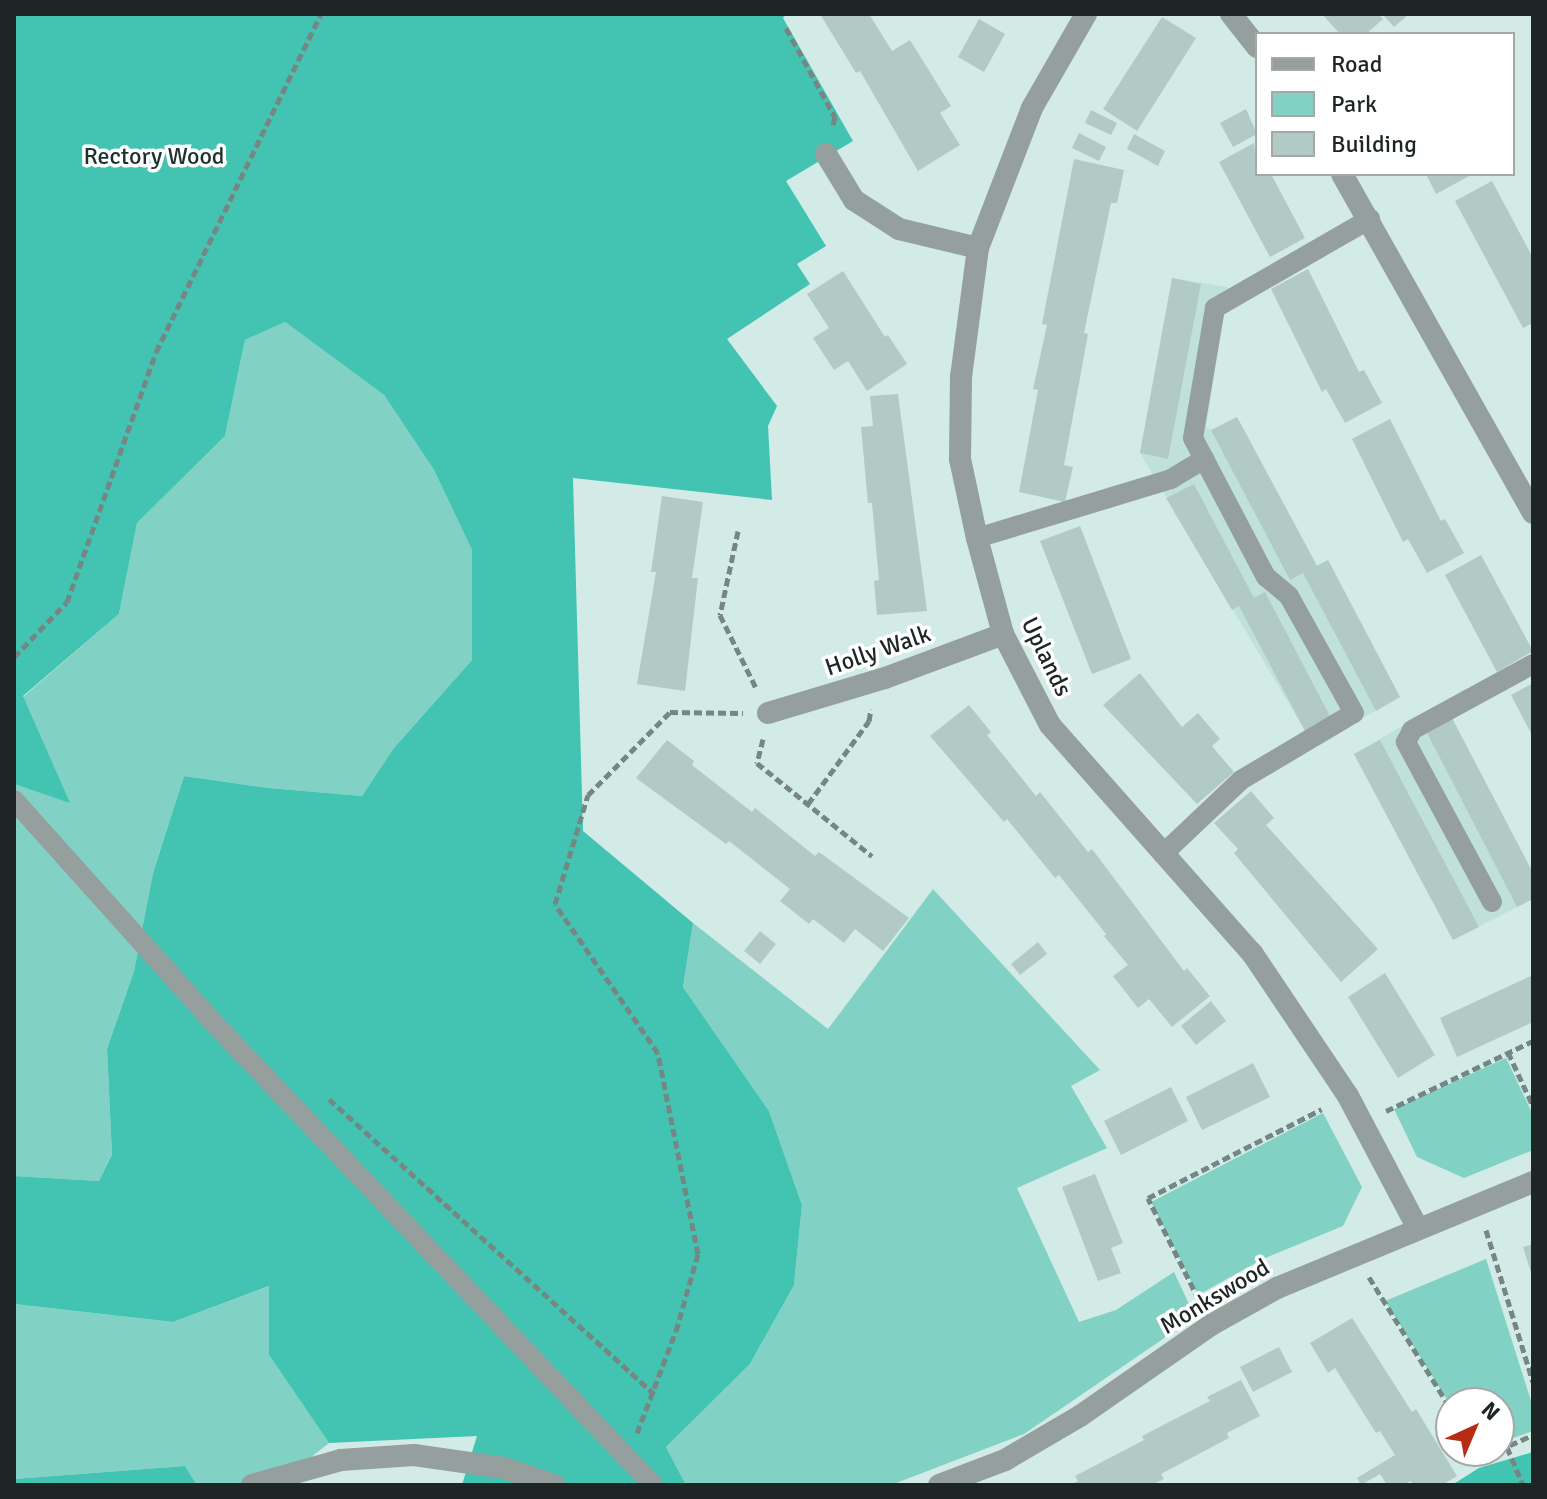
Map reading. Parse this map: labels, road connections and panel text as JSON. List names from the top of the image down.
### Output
{
  "streets": {
    "street": ["Holly Walk", "Uplands", "Monkswood"]
  },
  "crossings": [
    ["Holly Walk", "Uplands"],
    ["Uplands", "Monkswood"]
  ],
  "parks": ["Rectory Wood"],
  "legend": ["Road", "Park", "Building"],
  "north": "top right"
}
